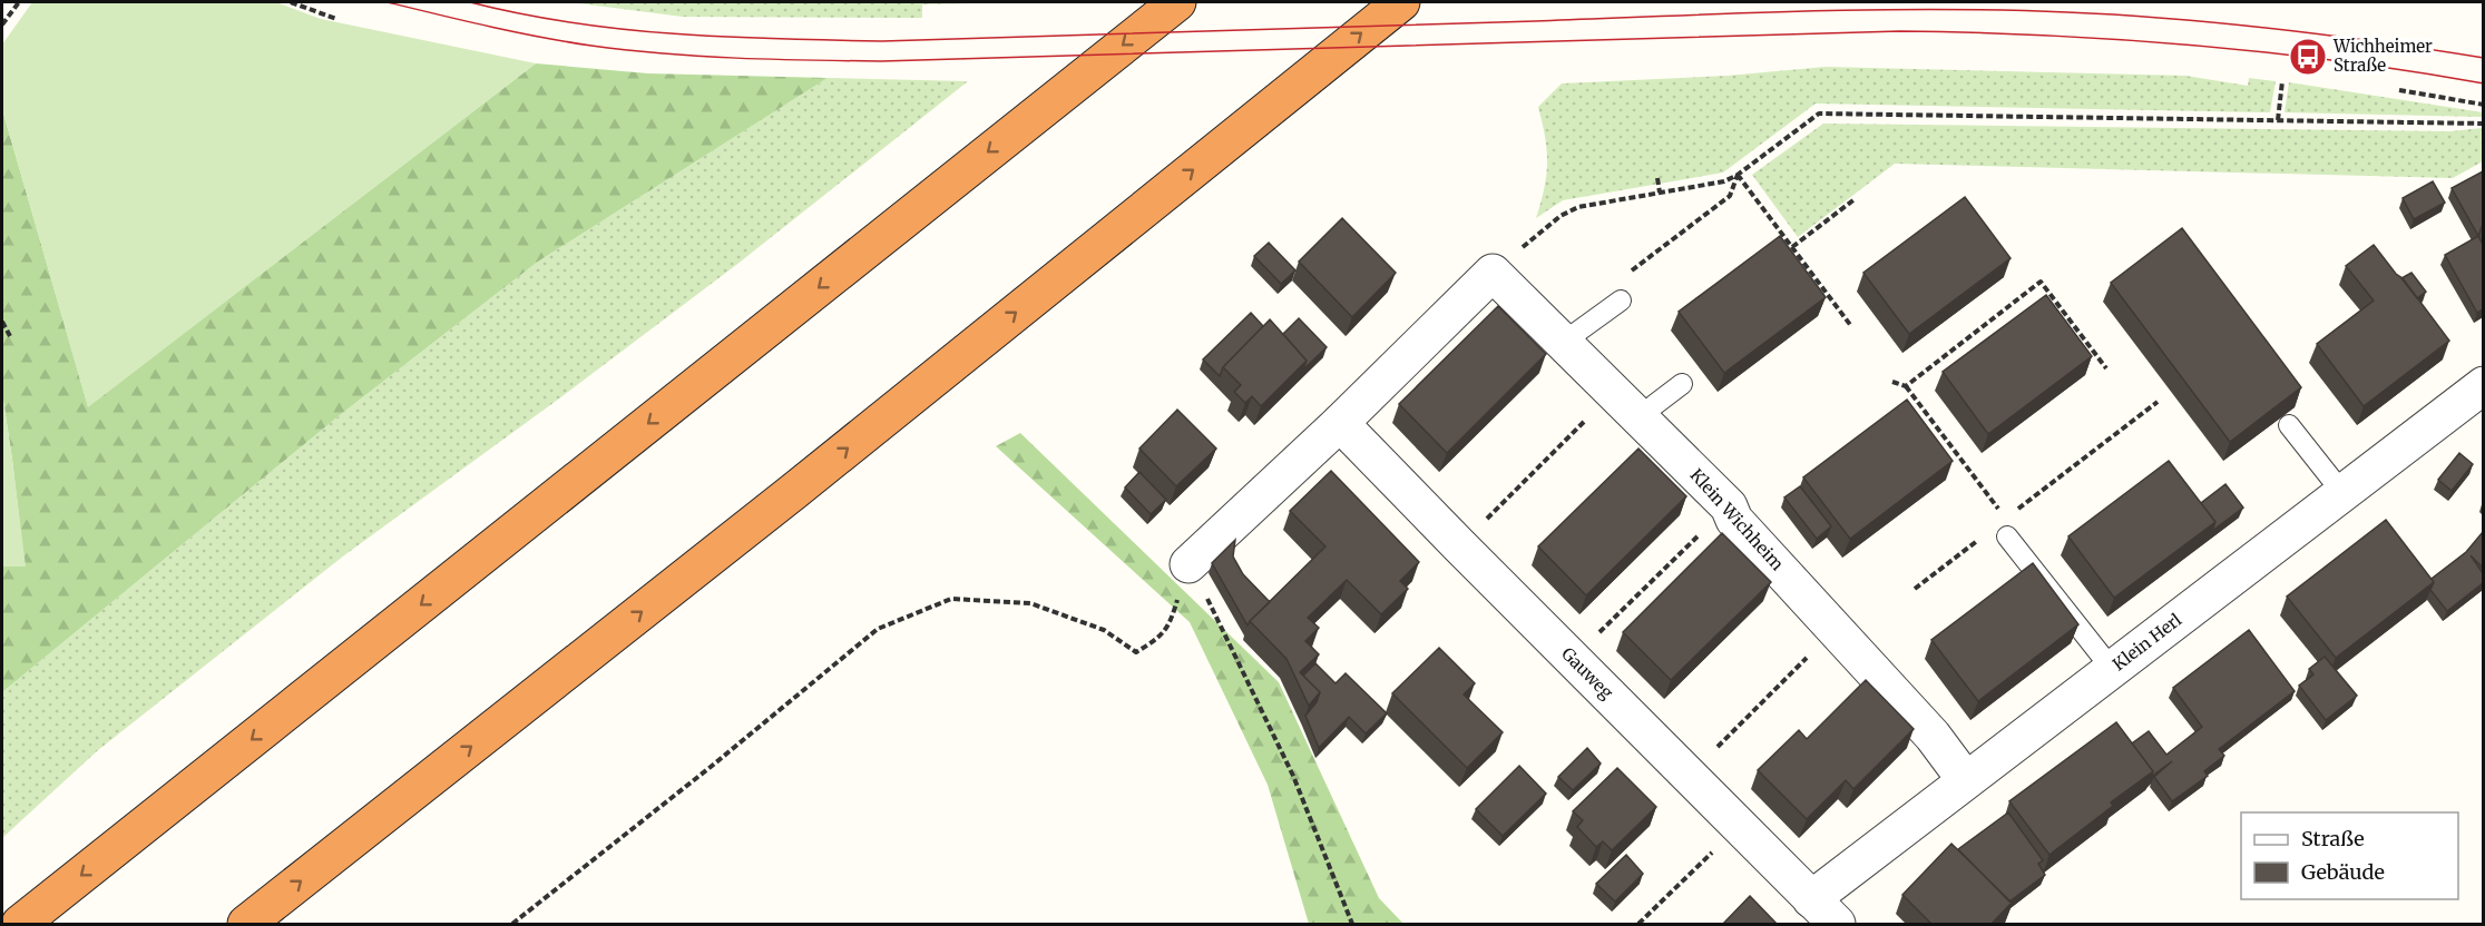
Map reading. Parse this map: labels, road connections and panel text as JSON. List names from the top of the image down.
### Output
{
  "streets": {
    "street": ["Klein Wichheim", "Klein Herl", "Gauweg"]
  },
  "crossings": [
    ["Klein Wichheim", "Klein Herl"],
    ["Klein Herl", "Gauweg"]
  ],
  "places": {
    "bus stop": ["Wichheimer Straße"]
  },
  "legend": ["Straße", "Gebäude"]
}
